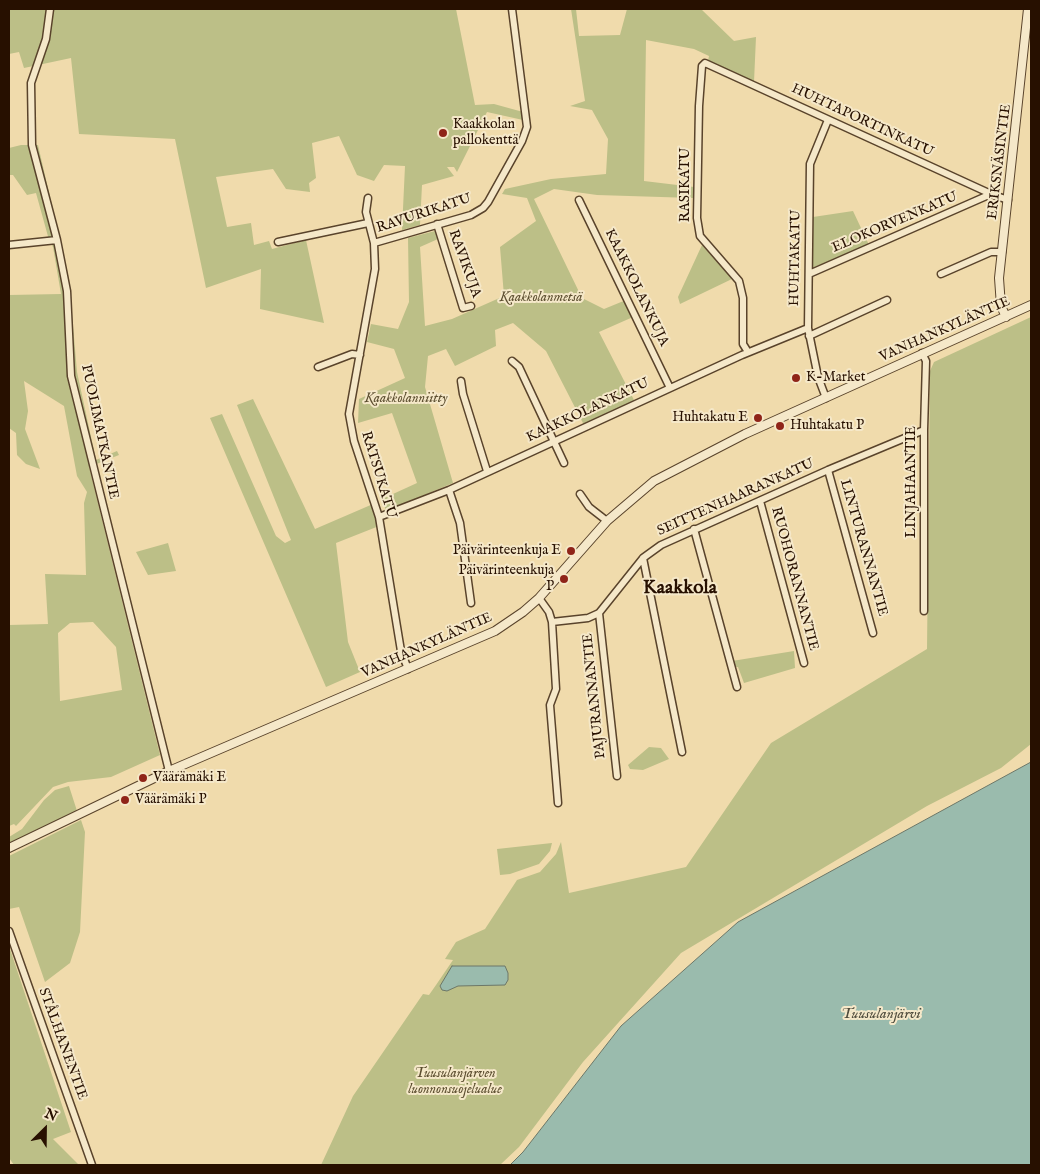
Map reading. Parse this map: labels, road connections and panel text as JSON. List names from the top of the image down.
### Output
{
  "streets": {
    "street": [
      "HUHTAPORTINKATU",
      "ERIKSNÄSINTIE",
      "RASIKATU",
      "RAVURIKATU",
      "ELOKORVENKATU",
      "HUHTAKATU",
      "RAVIKUJA",
      "KAAKKOLANKUJA",
      "VANHANKYLÄNTIE",
      "KAAKKOLANKATU",
      "PUOLIMATKANTIE",
      "RATSUKATU",
      "LINJAHAANTIE",
      "SEITTENHAARANKATU",
      "LINTURANNANTIE",
      "RUOHORANNANTIE",
      "PAJURANNANTIE",
      "STÅLHANENTIE"
    ]
  },
  "crossings": [
    ["HUHTAPORTINKATU", "ERIKSNÄSINTIE"],
    ["HUHTAPORTINKATU", "RASIKATU"],
    ["HUHTAPORTINKATU", "ELOKORVENKATU"],
    ["HUHTAPORTINKATU", "HUHTAKATU"],
    ["ERIKSNÄSINTIE", "VANHANKYLÄNTIE"],
    ["RASIKATU", "KAAKKOLANKATU"],
    ["RAVURIKATU", "RAVIKUJA"],
    ["RAVURIKATU", "RATSUKATU"],
    ["ELOKORVENKATU", "HUHTAKATU"],
    ["HUHTAKATU", "VANHANKYLÄNTIE"],
    ["HUHTAKATU", "KAAKKOLANKATU"],
    ["KAAKKOLANKUJA", "KAAKKOLANKATU"],
    ["VANHANKYLÄNTIE", "PUOLIMATKANTIE"],
    ["VANHANKYLÄNTIE", "RATSUKATU"],
    ["VANHANKYLÄNTIE", "LINJAHAANTIE"],
    ["KAAKKOLANKATU", "RATSUKATU"],
    ["LINJAHAANTIE", "SEITTENHAARANKATU"],
    ["SEITTENHAARANKATU", "LINTURANNANTIE"],
    ["SEITTENHAARANKATU", "RUOHORANNANTIE"],
    ["SEITTENHAARANKATU", "PAJURANNANTIE"]
  ],
  "districts": ["Kaakkola"],
  "water": ["Tuusulanjärvi"],
  "parks": ["Kaakkolanmetsä", "Kaakkolanniitty", "Tuusulanjärven luonnonsuojelualue"],
  "places": [
    "Kaakkolan pallokenttä",
    "K-Market",
    "Huhtakatu E",
    "Huhtakatu P",
    "Päivärinteenkuja E",
    "Päivärinteenkuja P",
    "Väärämäki E",
    "Väärämäki P"
  ],
  "north": "top right"
}
